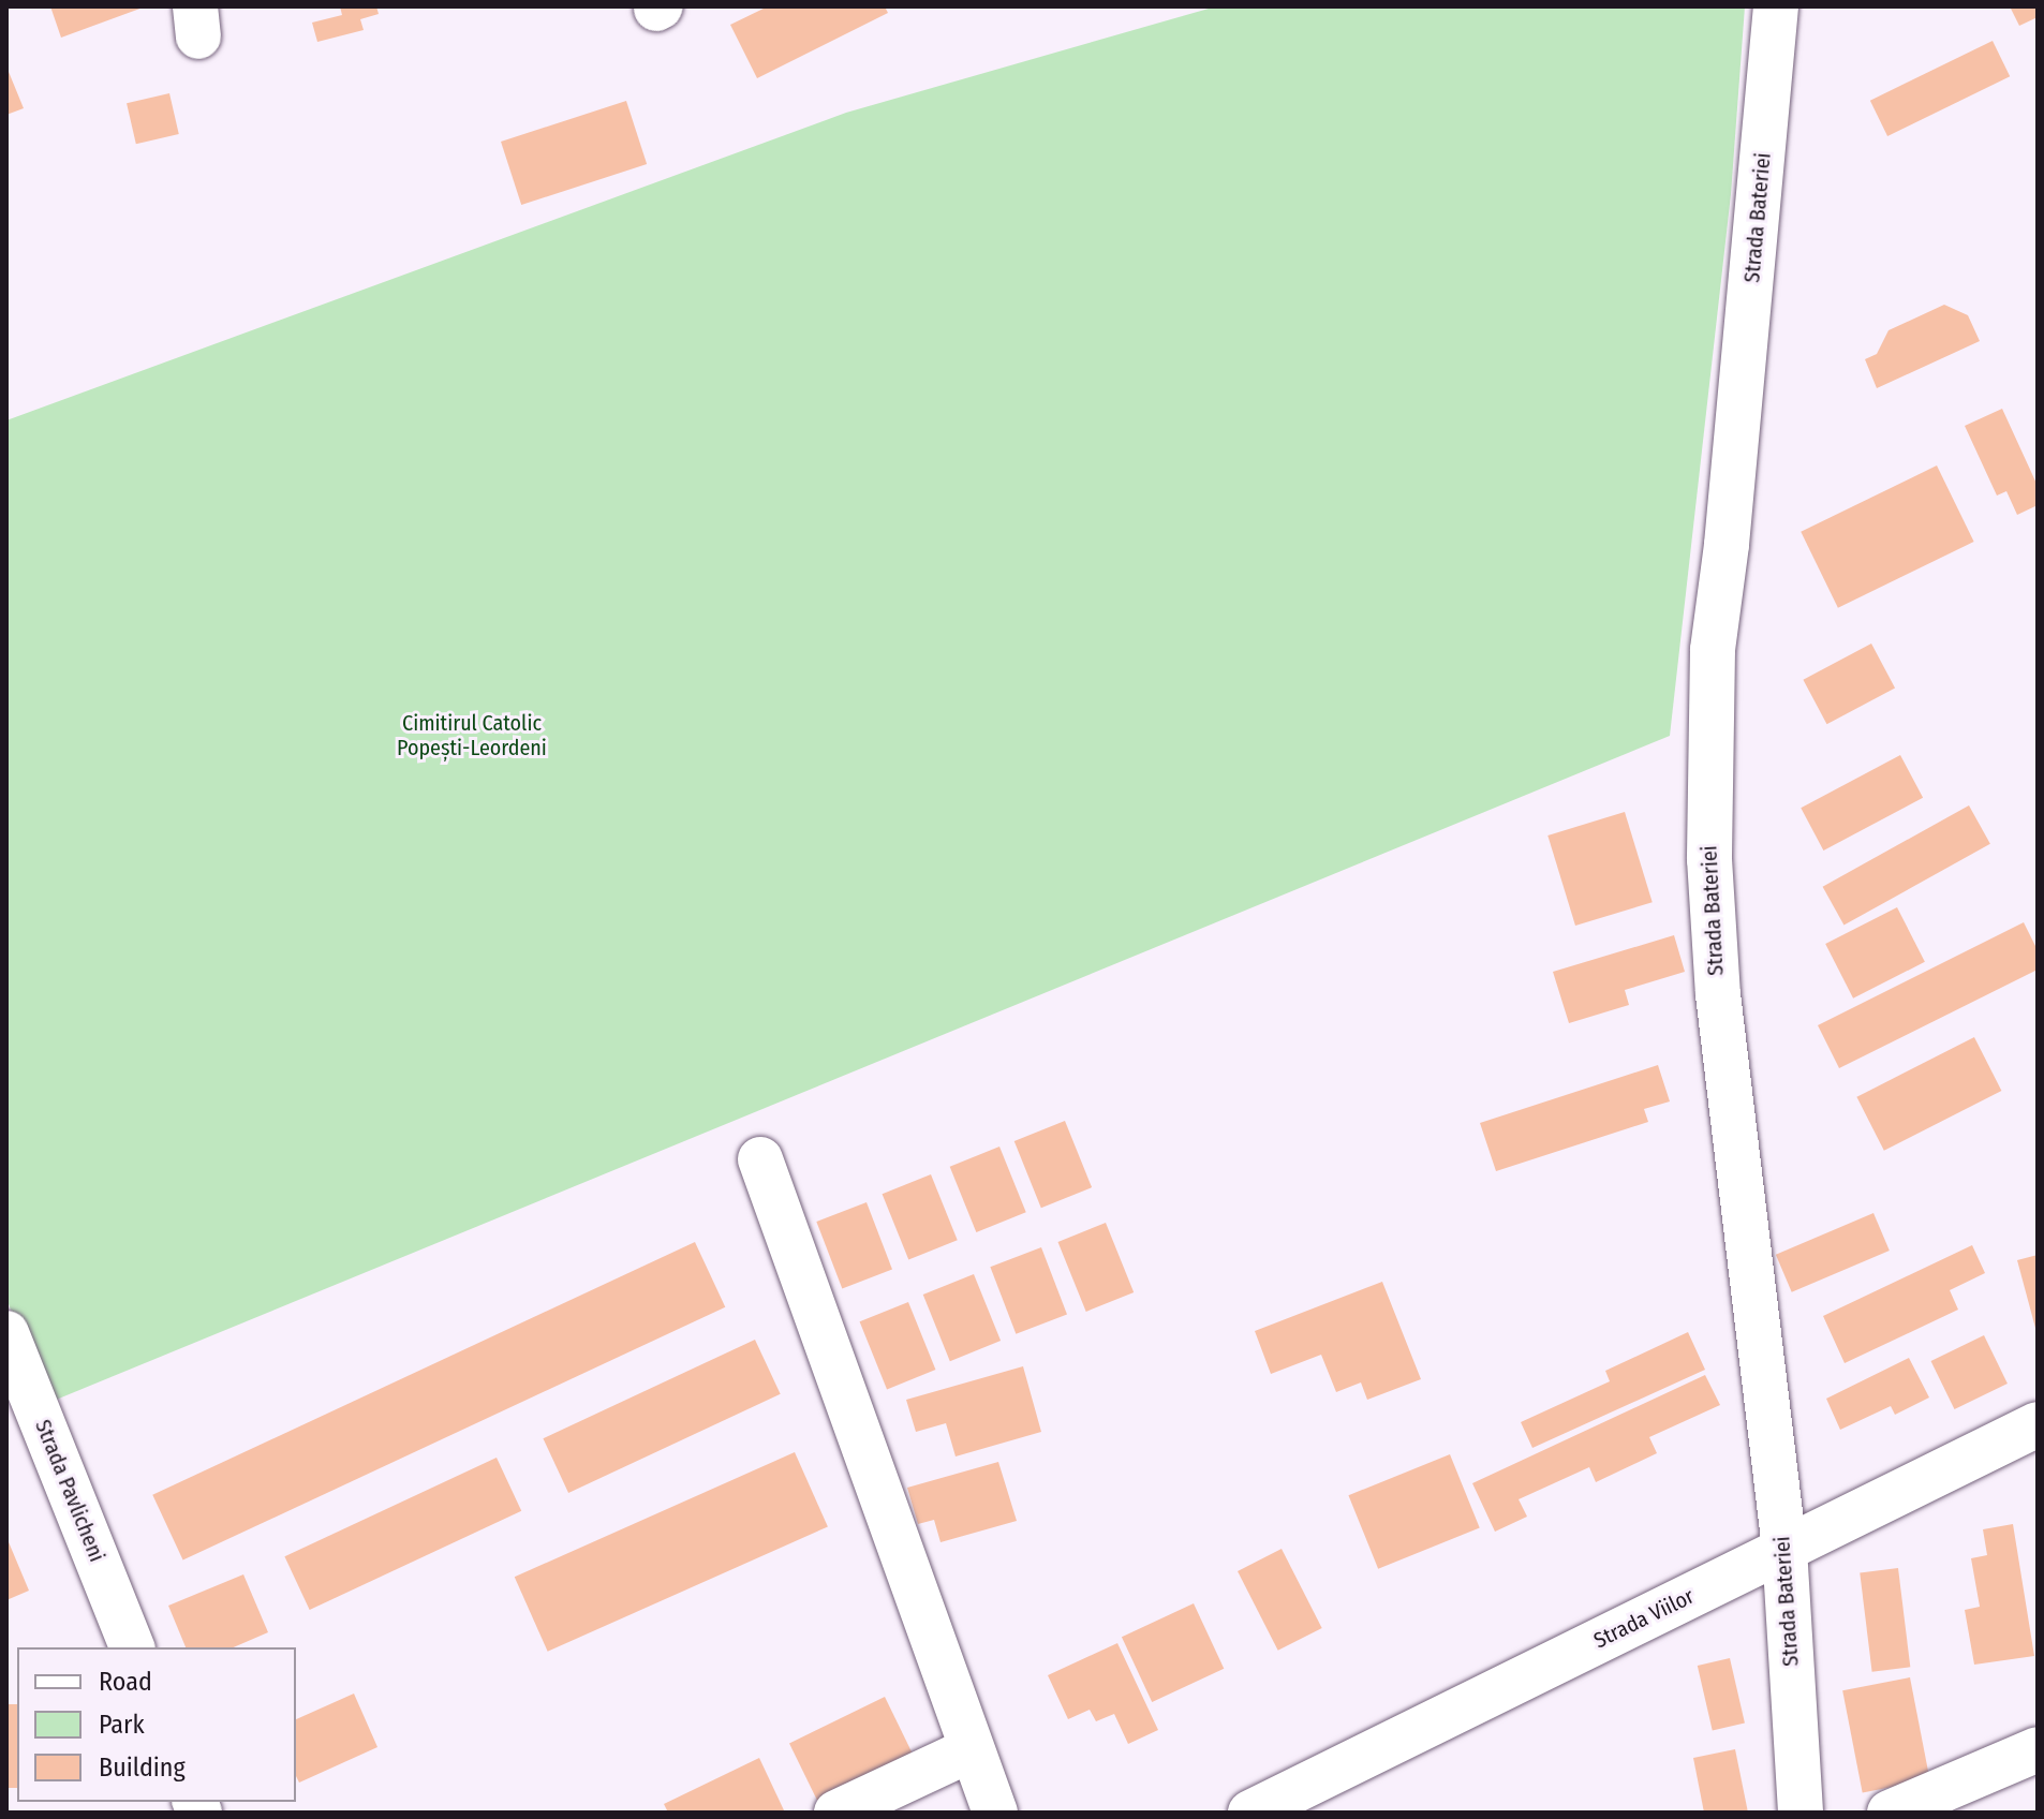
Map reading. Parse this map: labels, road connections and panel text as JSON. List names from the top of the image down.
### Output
{
  "streets": {
    "street": ["Strada Bateriei", "Strada Pavlicheni", "Strada Viilor"]
  },
  "crossings": [
    ["Strada Bateriei", "Strada Viilor"]
  ],
  "parks": ["Cimitirul Catolic Popești-Leordeni"],
  "legend": ["Road", "Park", "Building"]
}
